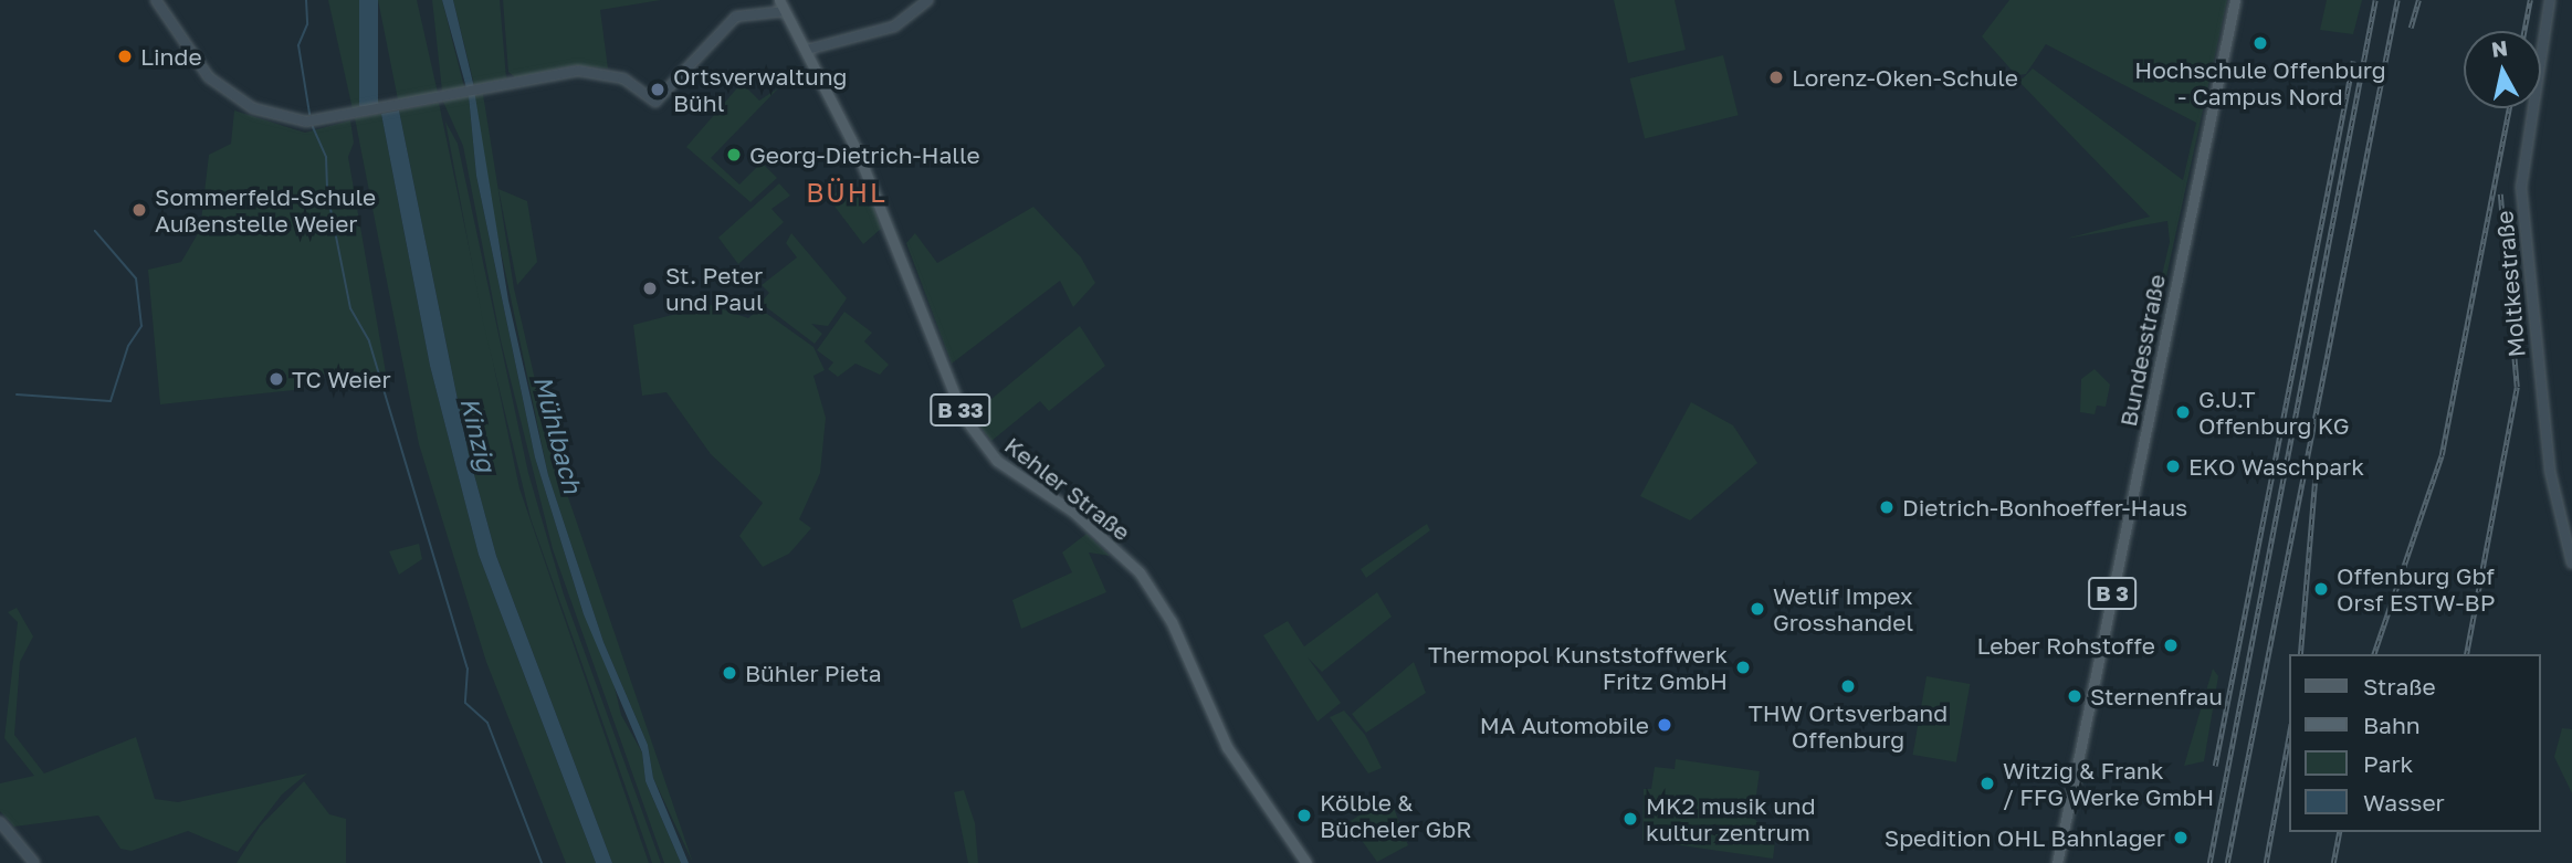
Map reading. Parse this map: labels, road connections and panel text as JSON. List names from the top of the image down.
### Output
{
  "streets": {
    "main road": [
      "Bundesstraße",
      "B 33",
      "Kehler Straße",
      "B 3"
    ],
    "street": ["Moltkestraße"]
  },
  "districts": ["BÜHL"],
  "water": ["Kinzig", "Mühlbach"],
  "places": [
    "Hochschule Offenburg - Campus Nord",
    "Linde",
    "Lorenz-Oken-Schule",
    "Ortsverwaltung Bühl",
    "Georg-Dietrich-Halle",
    "Sommerfeld-Schule Außenstelle Weier",
    "St. Peter und Paul",
    "TC Weier",
    "G.U.T Offenburg KG",
    "EKO Waschpark",
    "Dietrich-Bonhoeffer-Haus",
    "Offenburg Gbf Orsf ESTW-BP",
    "Wetlif Impex Grosshandel",
    "Leber Rohstoffe",
    "Thermopol Kunststoffwerk Fritz GmbH",
    "Bühler Pieta",
    "THW Ortsverband Offenburg",
    "Sternenfrau",
    "MA Automobile",
    "Witzig & Frank / FFG Werke GmbH",
    "Kölble & Bücheler GbR",
    "MK2 musik und kultur zentrum",
    "Spedition OHL Bahnlager"
  ],
  "legend": [
    "Straße",
    "Bahn",
    "Park",
    "Wasser"
  ],
  "north": "top"
}
